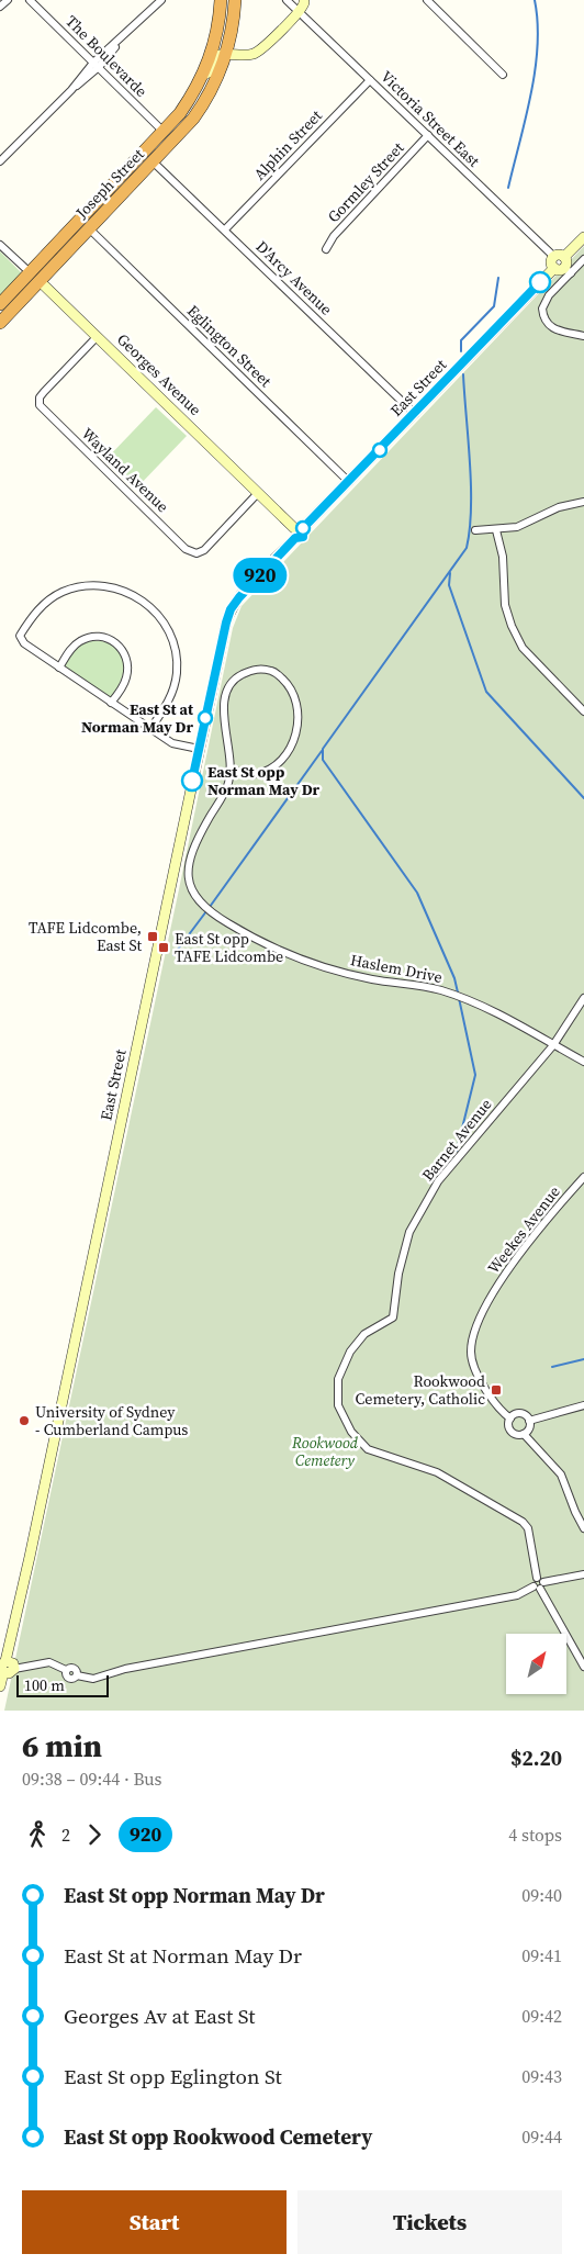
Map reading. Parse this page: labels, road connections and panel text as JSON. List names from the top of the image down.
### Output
{
  "streets": {
    "highway": ["Joseph Street", "Georges Avenue"],
    "main road": ["East Street"],
    "street": [
      "The Boulevarde",
      "Victoria Street East",
      "Alphin Street",
      "Gormley Street",
      "D'Arcy Avenue",
      "Eglington Street",
      "Wayland Avenue",
      "Haslem Drive",
      "Barnet Avenue",
      "Weekes Avenue"
    ]
  },
  "crossings": [
    ["The Boulevarde", "Joseph Street"],
    ["Victoria Street East", "Alphin Street"],
    ["Victoria Street East", "Gormley Street"],
    ["Victoria Street East", "East Street"],
    ["Alphin Street", "D'Arcy Avenue"],
    ["Joseph Street", "D'Arcy Avenue"],
    ["Joseph Street", "Eglington Street"],
    ["Joseph Street", "Georges Avenue"],
    ["D'Arcy Avenue", "East Street"],
    ["Eglington Street", "East Street"],
    ["Georges Avenue", "East Street"],
    ["Georges Avenue", "Wayland Avenue"],
    ["Haslem Drive", "Barnet Avenue"]
  ],
  "parks": ["Rookwood Cemetery"],
  "places": {
    "other": ["East St at Norman May Dr", "East St opp Norman May Dr", "University of Sydney - Cumberland Campus"],
    "transit": ["TAFE Lidcombe, East St", "East St opp TAFE Lidcombe", "Rookwood Cemetery, Catholic"]
  },
  "lines": ["bus line 920"],
  "scale_bar": "100 m",
  "north": "top right",
  "page": {
    "on_map": "920",
    "scale": "100 m",
    "heading": ["6 min", "09:38 – 09:44 · Bus", "$2.20"],
    "legs": ["2", "920", "4 stops"],
    "list": [
      {
        "name": "East St opp Norman May Dr",
        "value": "09:40"
      },
      {
        "name": "East St at Norman May Dr",
        "value": "09:41"
      },
      {
        "name": "Georges Av at East St",
        "value": "09:42"
      },
      {
        "name": "East St opp Eglington St",
        "value": "09:43"
      },
      {
        "name": "East St opp Rookwood Cemetery",
        "value": "09:44"
      }
    ],
    "buttons": ["Start", "Tickets"]
  }
}
